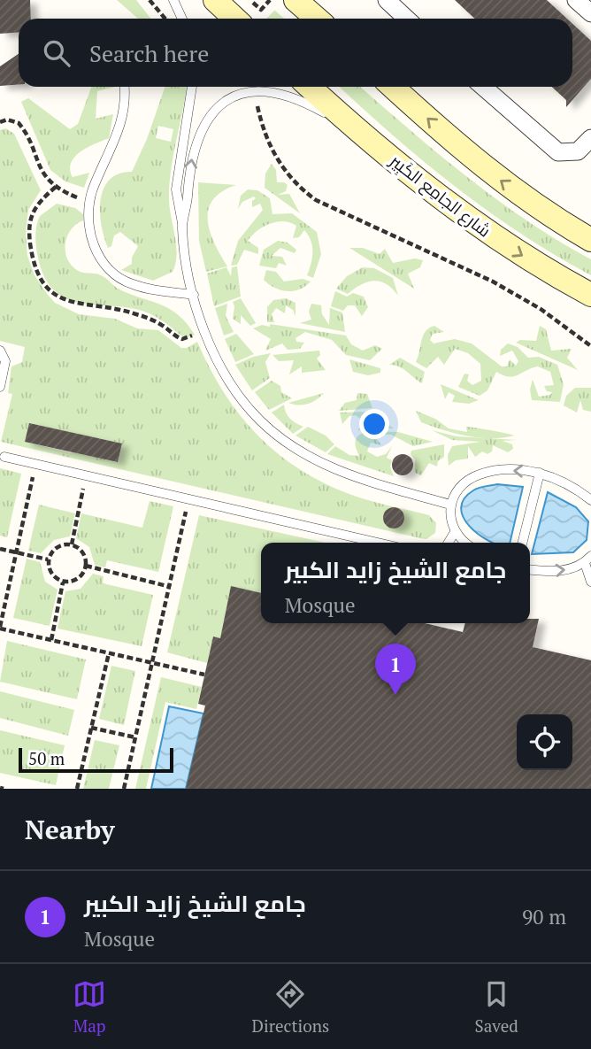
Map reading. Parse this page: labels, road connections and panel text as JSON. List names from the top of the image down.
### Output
{
  "streets": {
    "main road": ["شارع الجامِع الكَبِير"]
  },
  "scale_bar": "50 m",
  "page": {
    "search": "Search here",
    "popup": ["جامع الشيخ زايد الكبير", "Mosque"],
    "pins": "1",
    "scale": "50 m",
    "heading": "Nearby",
    "list": [
      {
        "mark": "1",
        "name": "جامع الشيخ زايد الكبير",
        "note": "Mosque",
        "value": "90 m"
      }
    ],
    "nav": ["Map", "Directions", "Saved"]
  }
}
